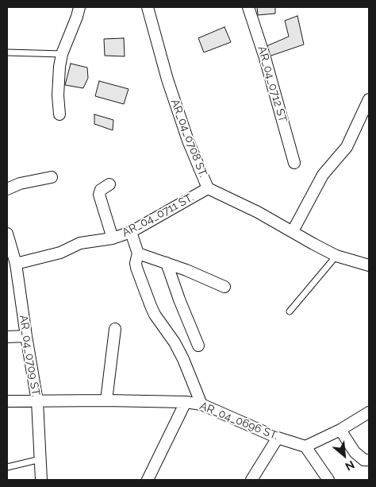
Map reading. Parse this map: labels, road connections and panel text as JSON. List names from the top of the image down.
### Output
{
  "streets": {
    "street": [
      "AR_04_0712 ST",
      "AR_04_0708 ST.",
      "AR_04_0711 ST.",
      "AR_04_0709 ST.",
      "AR_04_0696 ST."
    ]
  },
  "crossings": [
    ["AR_04_0708 ST.", "AR_04_0711 ST."],
    ["AR_04_0711 ST.", "AR_04_0709 ST."],
    ["AR_04_0709 ST.", "AR_04_0696 ST."]
  ],
  "north": "bottom right"
}
